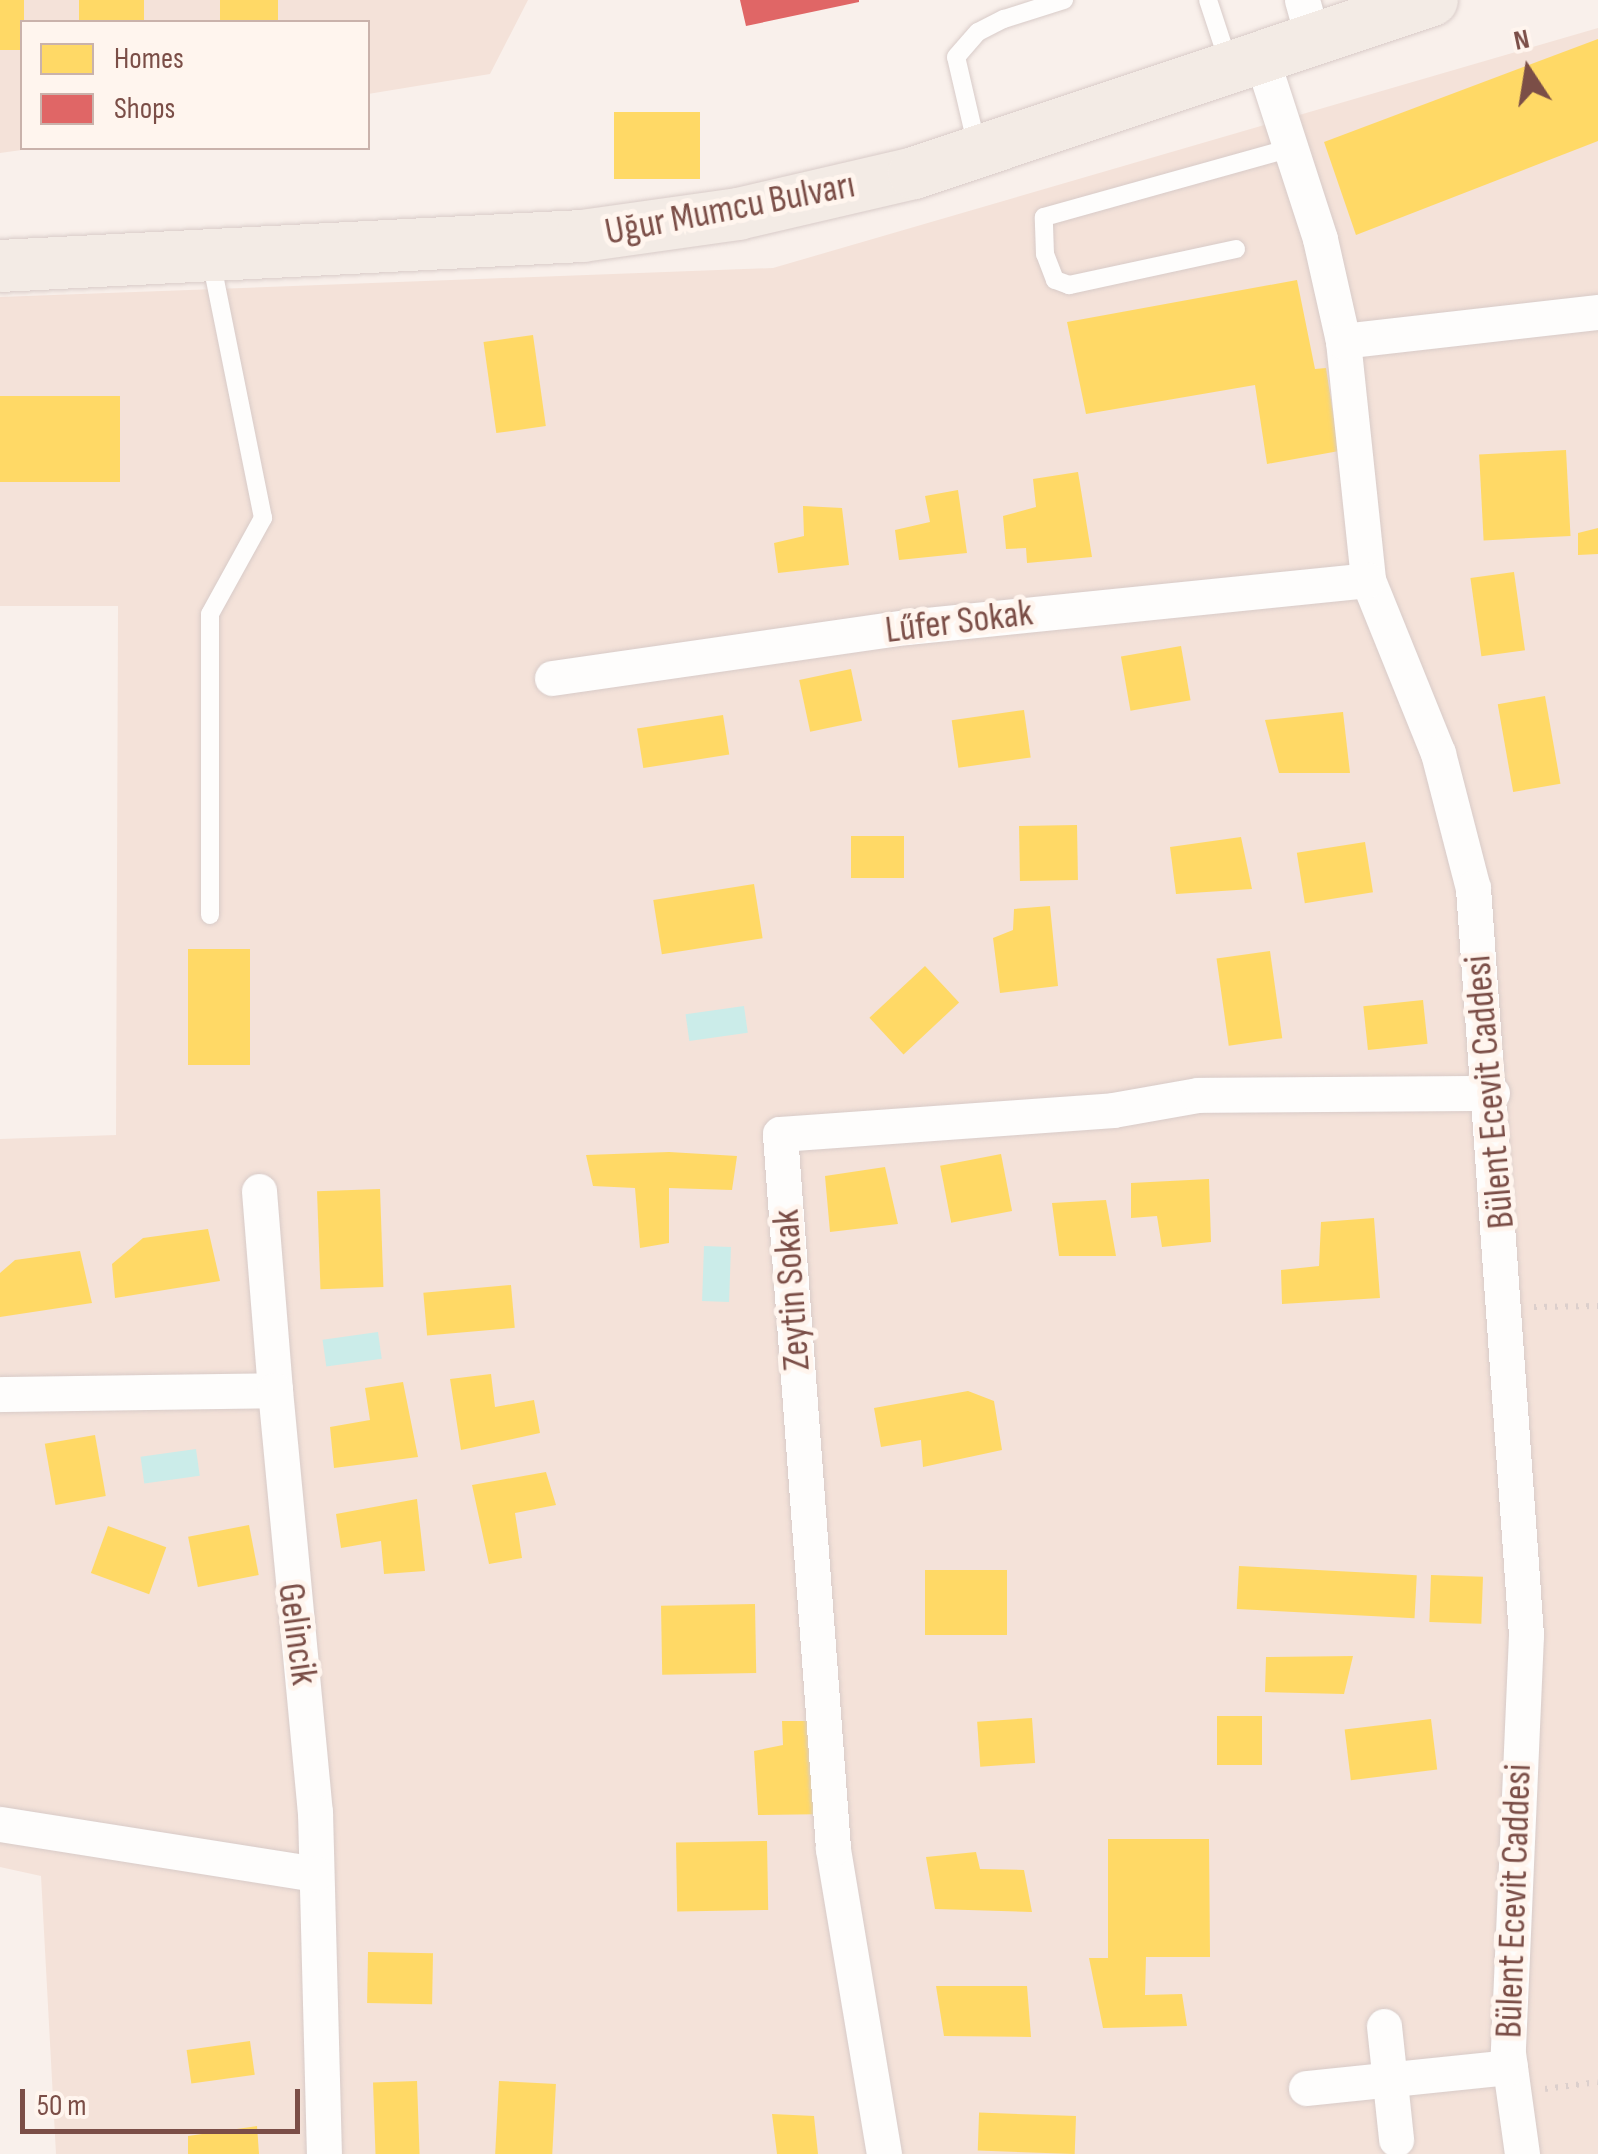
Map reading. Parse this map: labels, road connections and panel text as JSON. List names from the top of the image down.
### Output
{
  "streets": {
    "main road": ["Uğur Mumcu Bulvarı"],
    "street": [
      "Lűfer Sokak",
      "Bülent Ecevit Caddesi",
      "Zeytin Sokak",
      "Gelincik"
    ]
  },
  "crossings": [
    ["Uğur Mumcu Bulvarı", "Bülent Ecevit Caddesi"],
    ["Lűfer Sokak", "Bülent Ecevit Caddesi"],
    ["Bülent Ecevit Caddesi", "Zeytin Sokak"]
  ],
  "legend": ["Homes", "Shops"],
  "scale_bar": "50 m",
  "north": "top"
}
